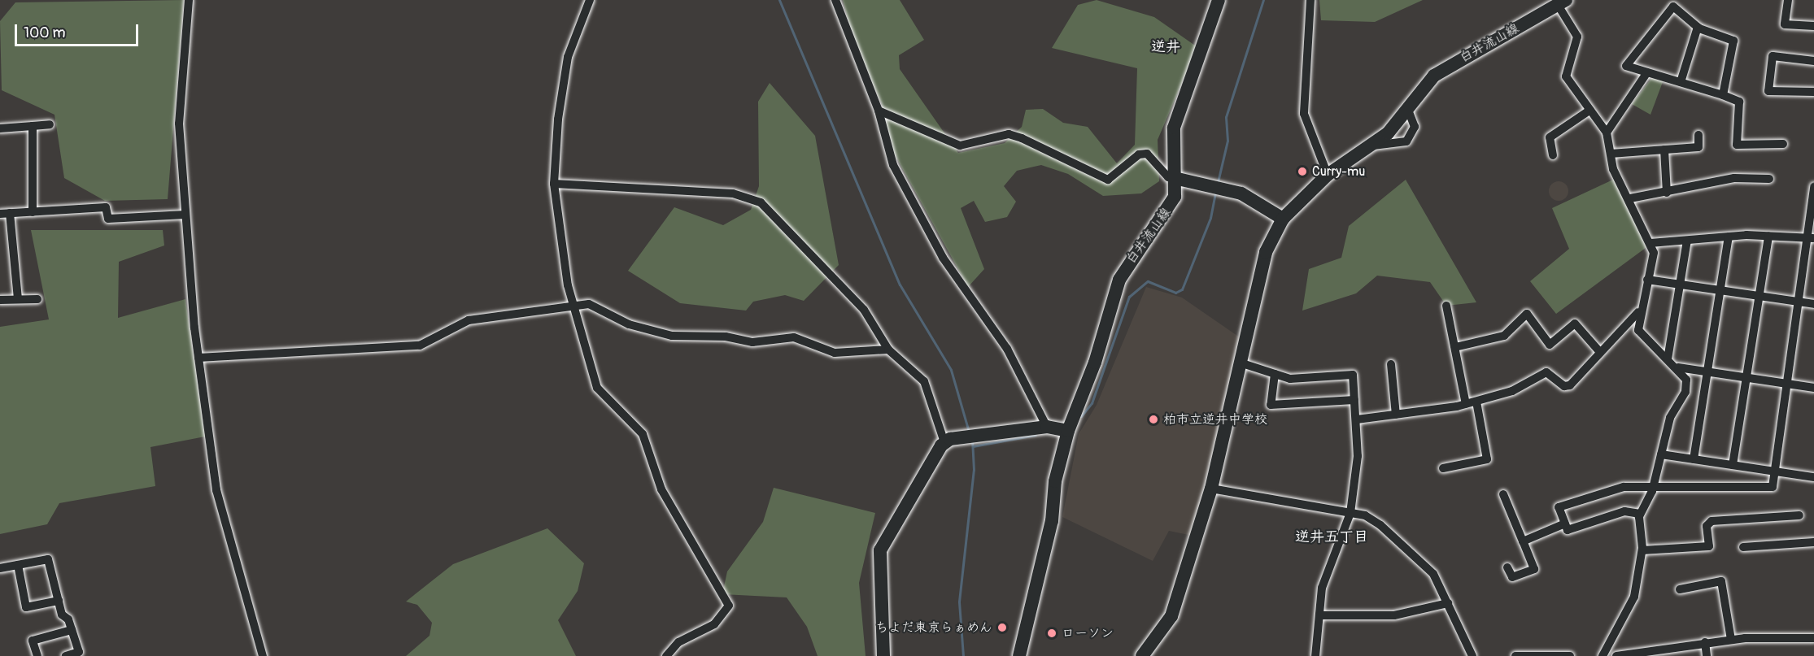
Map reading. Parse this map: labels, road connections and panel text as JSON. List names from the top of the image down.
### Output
{
  "streets": {
    "main road": ["白井流山線"]
  },
  "districts": ["逆井", "逆井五丁目"],
  "places": [
    "Curry-mu",
    "柏市立逆井中学校",
    "ちよだ東京らぁめん",
    "ローソン"
  ],
  "scale_bar": "100 m"
}
